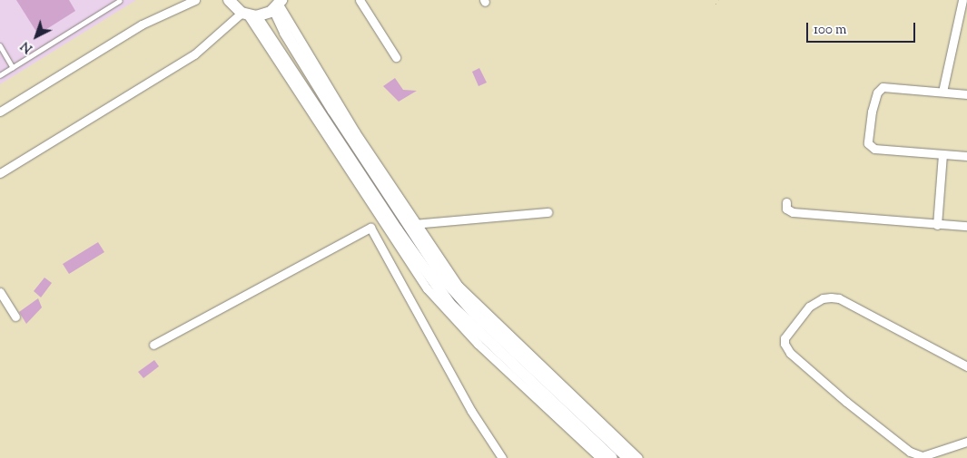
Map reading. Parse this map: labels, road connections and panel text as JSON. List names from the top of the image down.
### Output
{
  "scale_bar": "100 m",
  "north": "bottom left"
}
